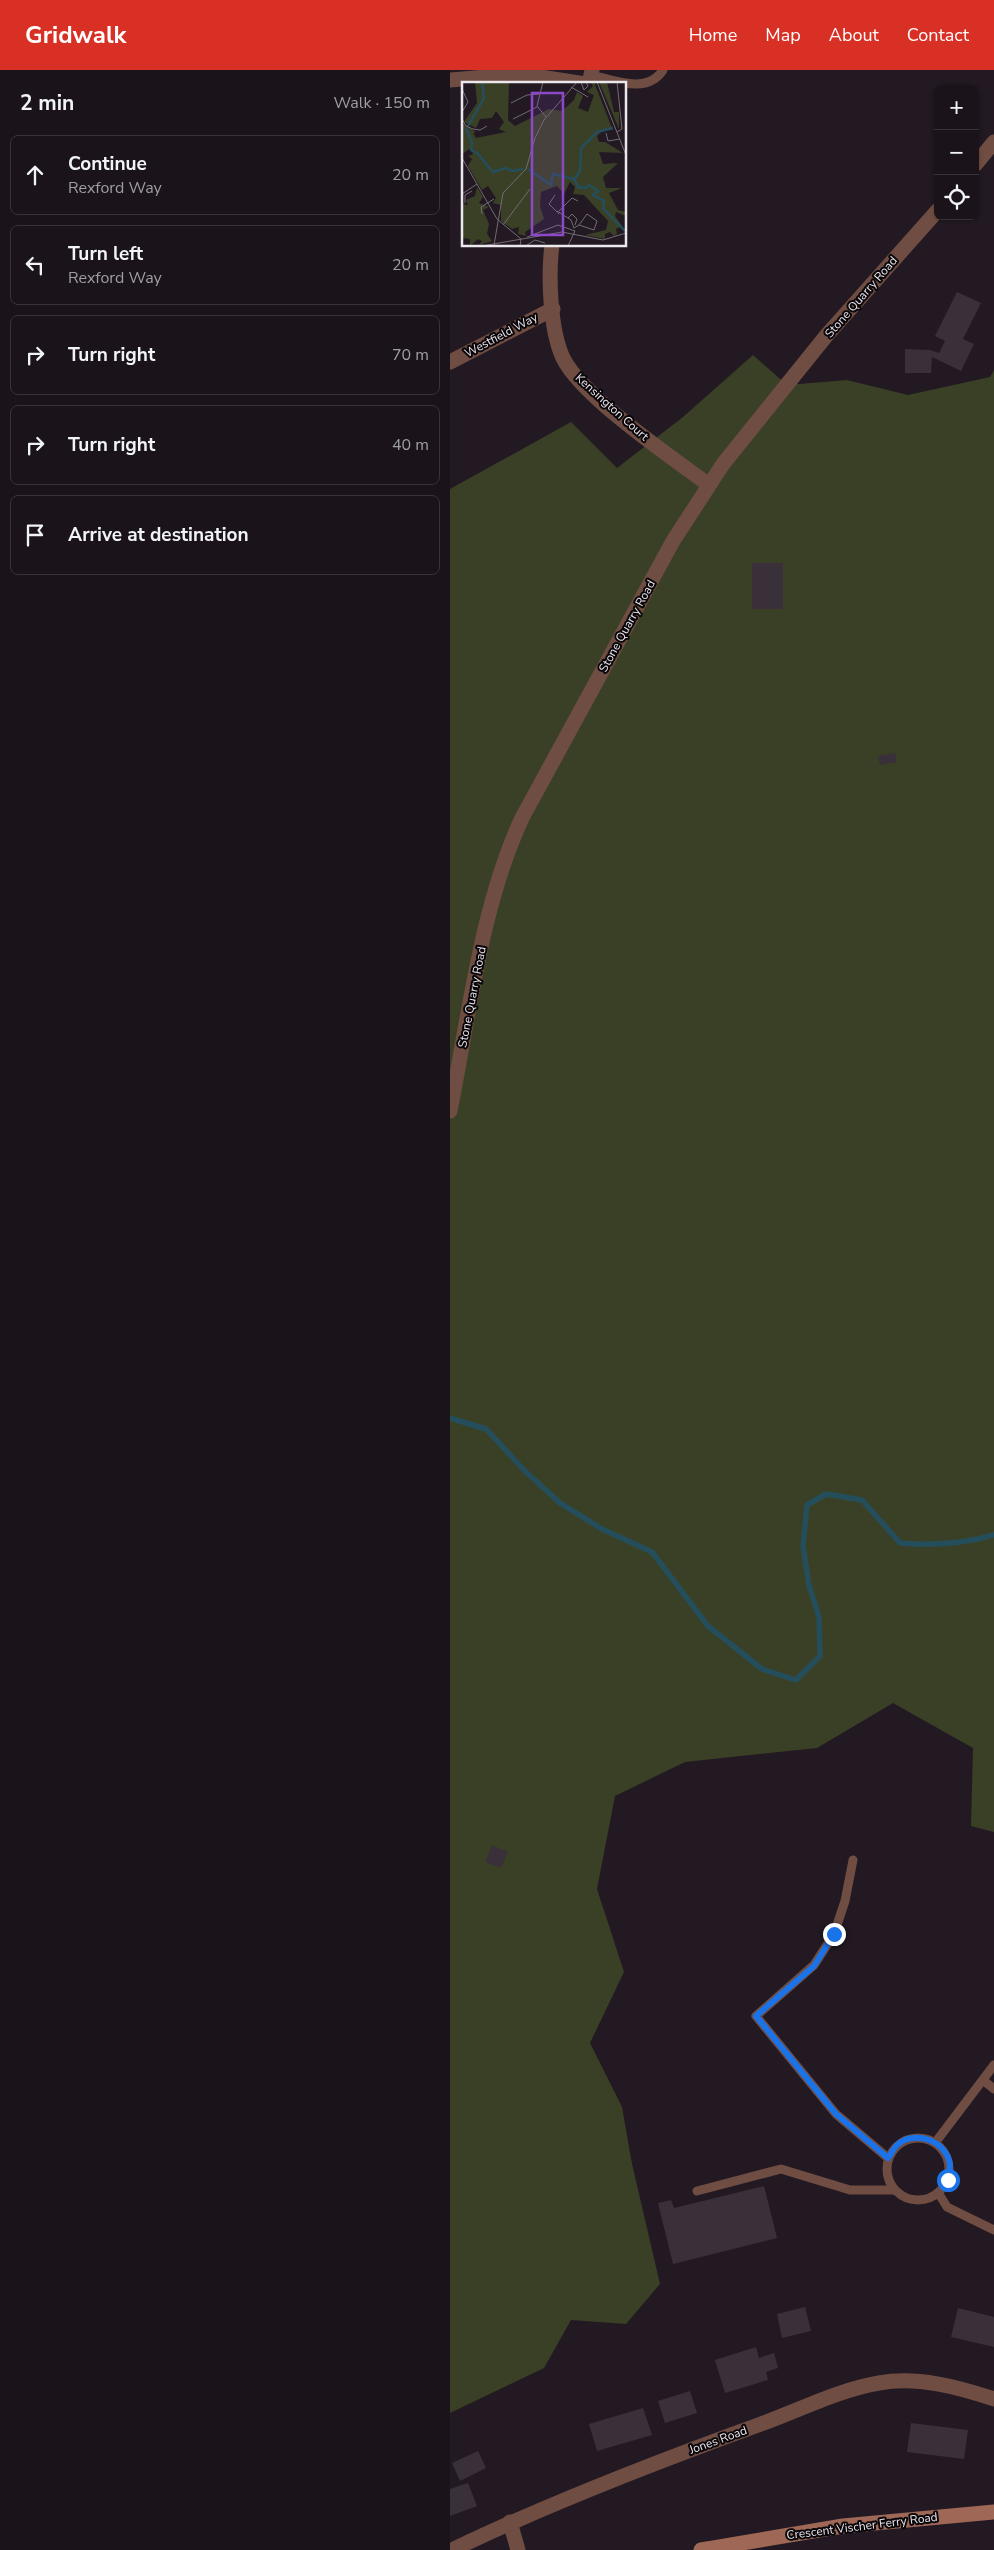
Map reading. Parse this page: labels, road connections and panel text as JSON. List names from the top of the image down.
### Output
{
  "streets": {
    "main road": ["Crescent Vischer Ferry Road"],
    "street": [
      "Stone Quarry Road",
      "Westfield Way",
      "Kensington Court",
      "Jones Road"
    ]
  },
  "crossings": [
    ["Stone Quarry Road", "Kensington Court"],
    ["Westfield Way", "Kensington Court"]
  ],
  "page": {
    "header": "Gridwalk",
    "nav": [
      "Home",
      "Map",
      "About",
      "Contact"
    ],
    "heading": ["2 min", "Walk · 150 m"],
    "map_buttons": ["+", "−"],
    "list": [
      ["Continue", "Rexford Way", "20 m"],
      ["Turn left", "Rexford Way", "20 m"],
      ["Turn right", "70 m"],
      ["Turn right", "40 m"],
      "Arrive at destination"
    ]
  }
}
